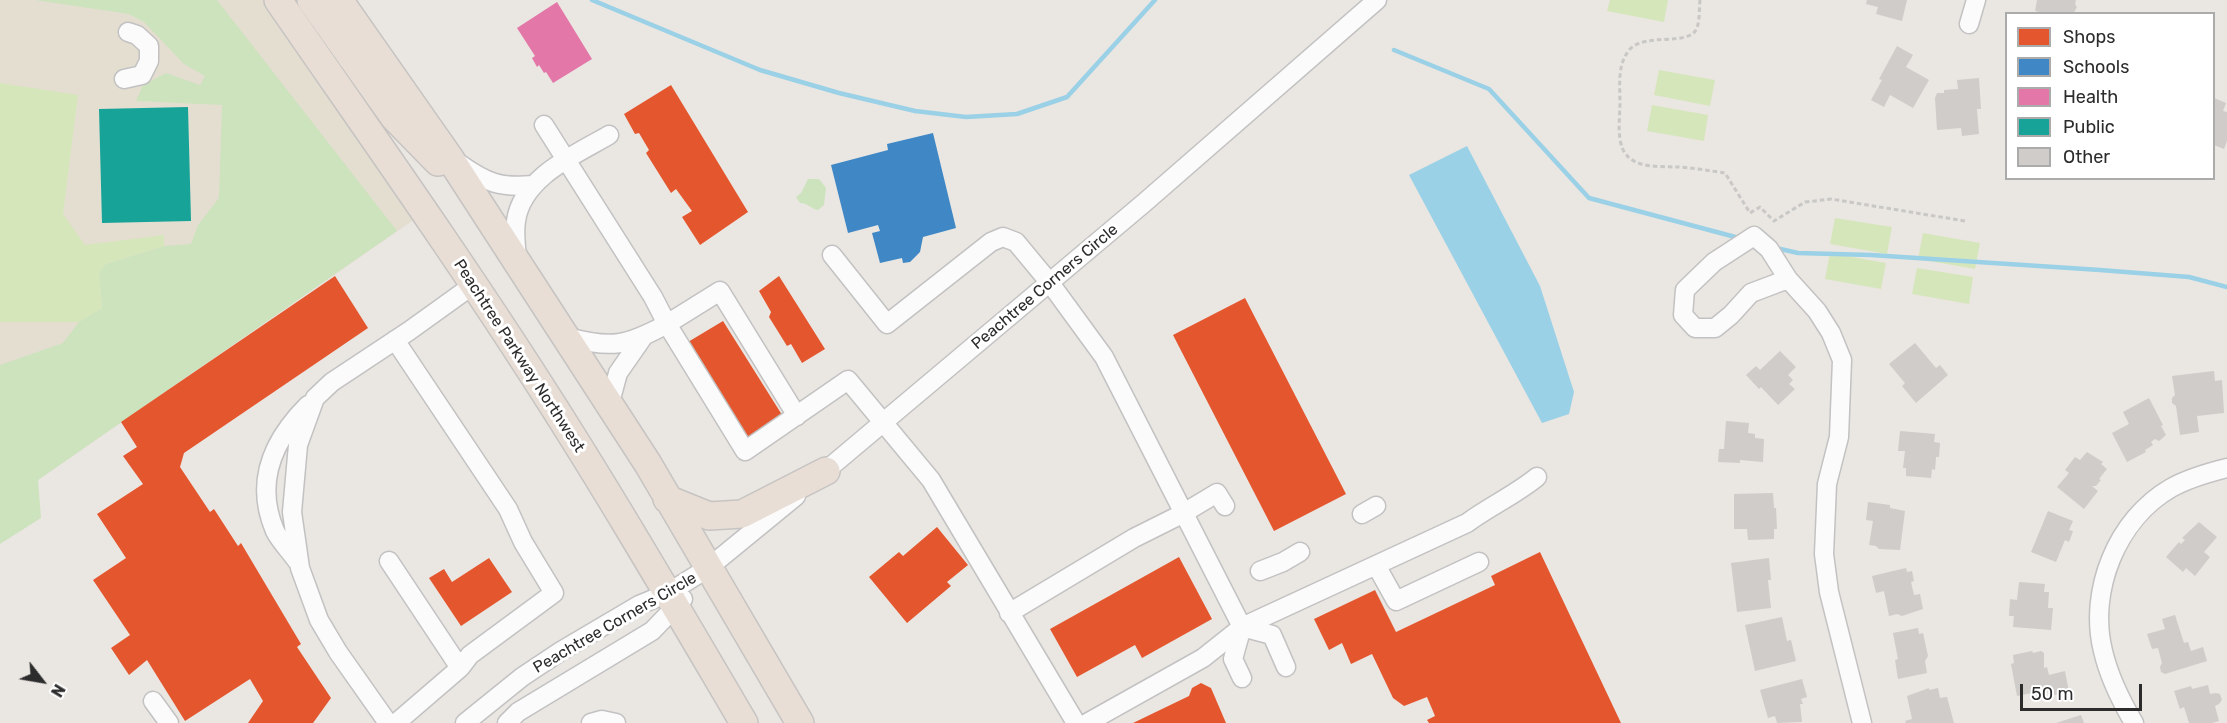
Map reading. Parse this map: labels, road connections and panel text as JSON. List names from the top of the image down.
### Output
{
  "streets": {
    "highway": ["Peachtree Parkway Northwest"],
    "street": ["Peachtree Corners Circle"]
  },
  "crossings": [
    ["Peachtree Corners Circle", "Peachtree Parkway Northwest"]
  ],
  "legend": [
    "Shops",
    "Schools",
    "Health",
    "Public",
    "Other"
  ],
  "scale_bar": "50 m",
  "north": "bottom right"
}
